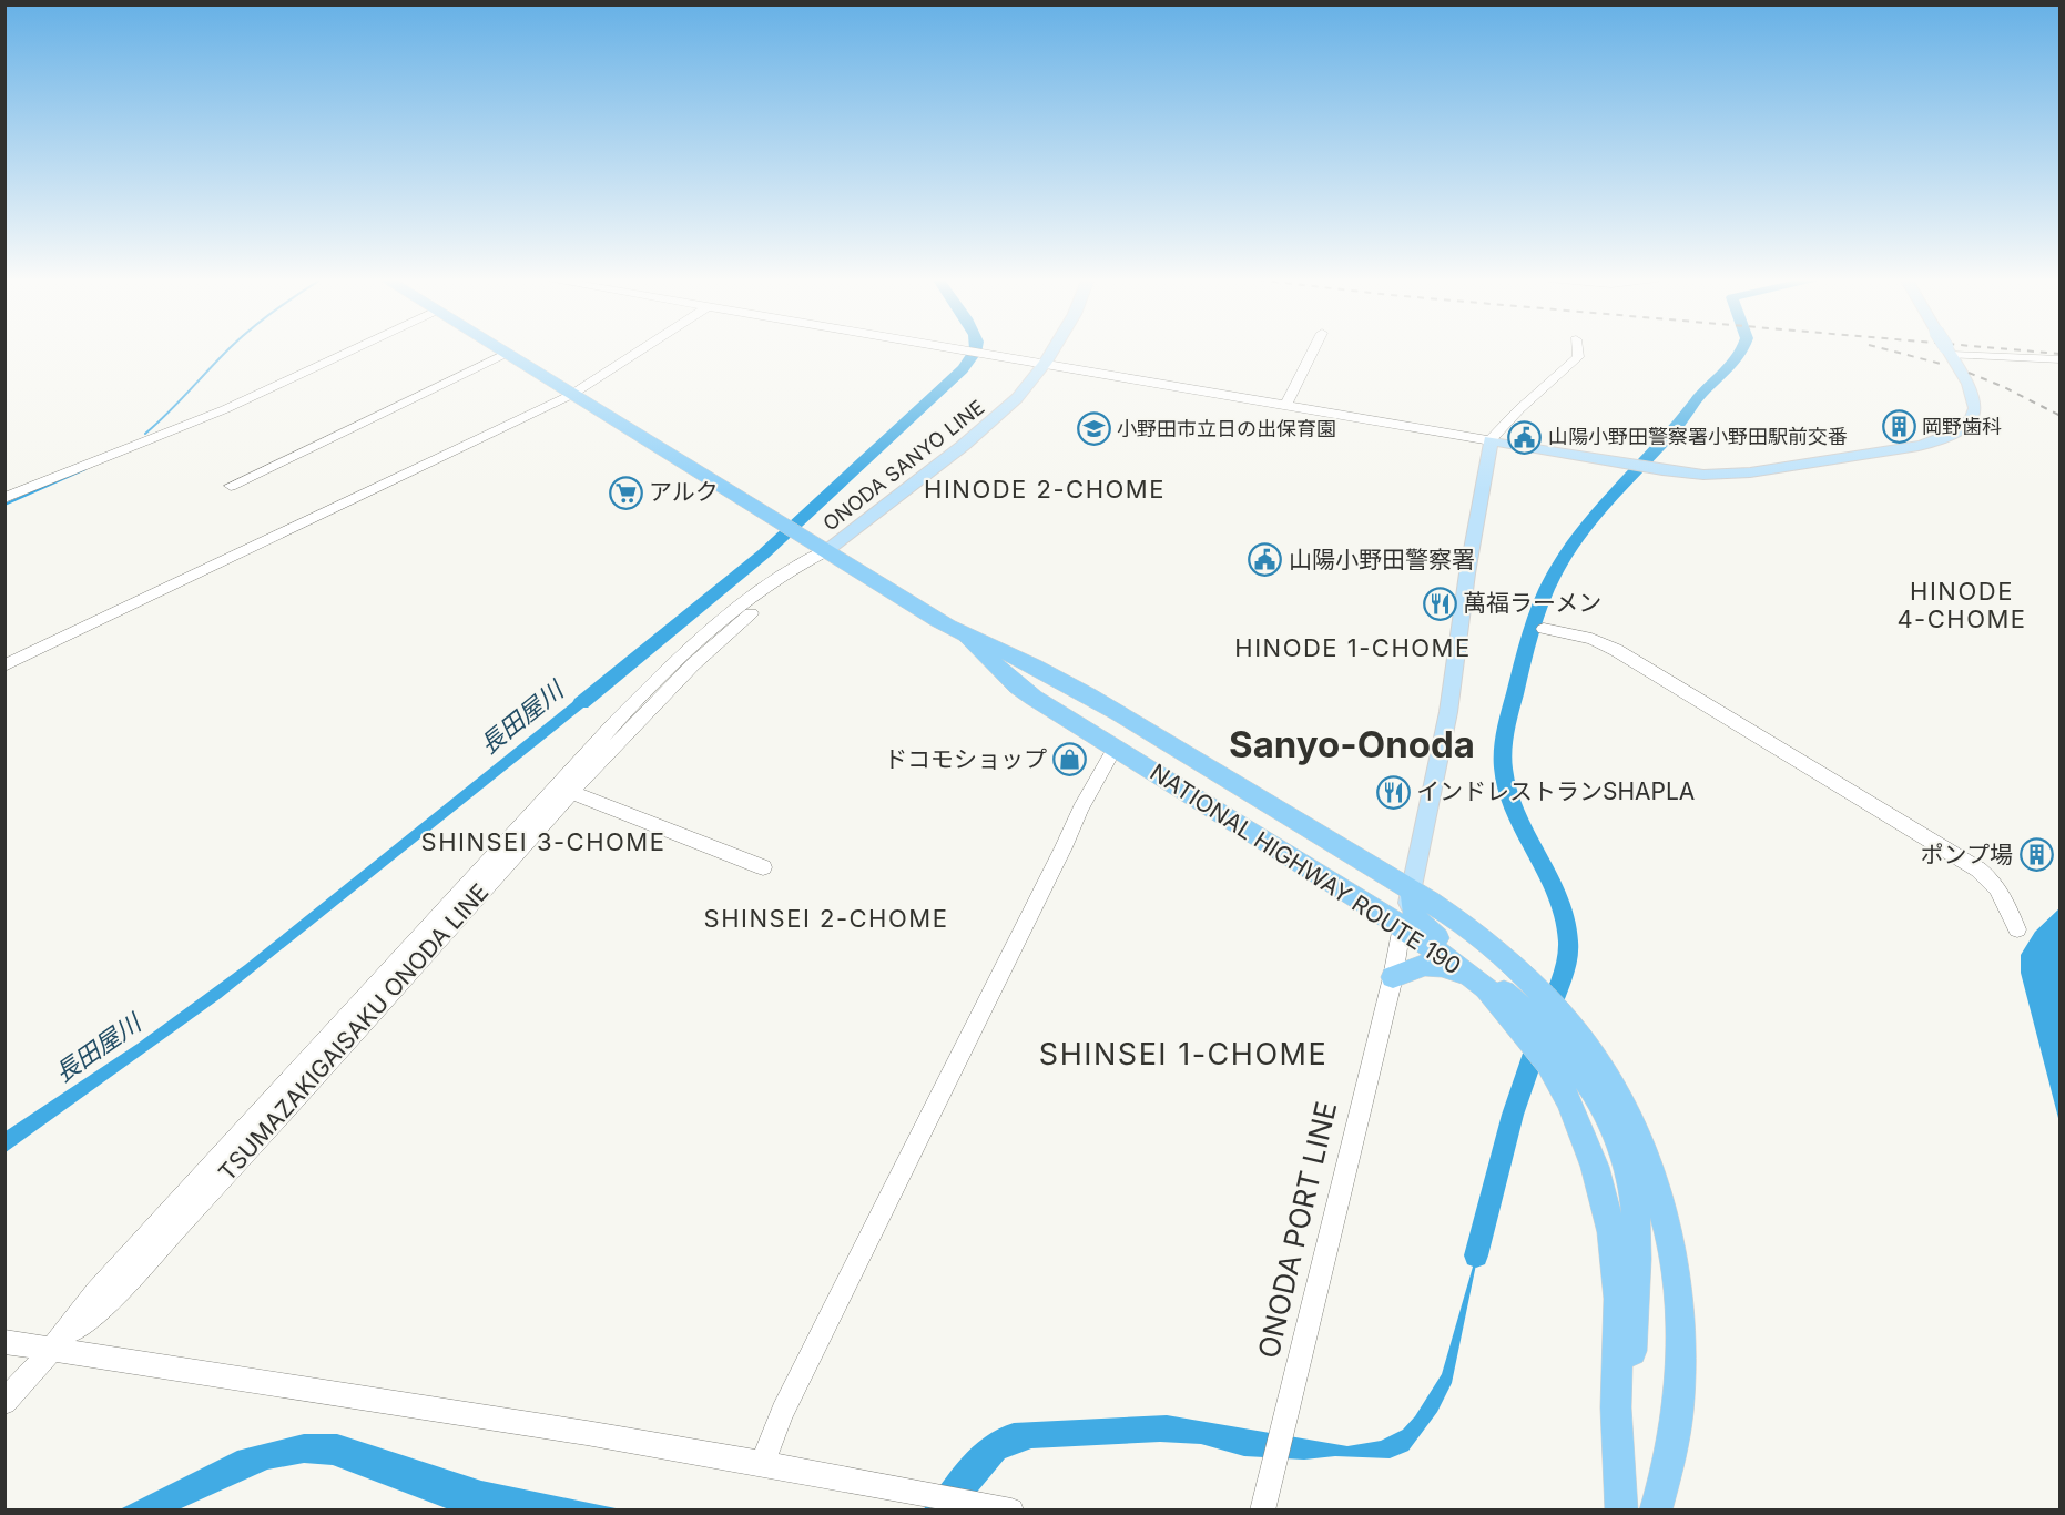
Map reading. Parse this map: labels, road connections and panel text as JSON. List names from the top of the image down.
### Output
{
  "streets": {
    "highway": ["NATIONAL HIGHWAY ROUTE 190"],
    "main road": ["ONODA SANYO LINE"],
    "street": ["TSUMAZAKIGAISAKU ONODA LINE", "ONODA PORT LINE"]
  },
  "crossings": [
    ["ONODA SANYO LINE", "NATIONAL HIGHWAY ROUTE 190"],
    ["ONODA SANYO LINE", "TSUMAZAKIGAISAKU ONODA LINE"],
    ["NATIONAL HIGHWAY ROUTE 190", "TSUMAZAKIGAISAKU ONODA LINE"],
    ["NATIONAL HIGHWAY ROUTE 190", "ONODA PORT LINE"]
  ],
  "districts": [
    "HINODE 2-CHOME",
    "HINODE 4-CHOME",
    "HINODE 1-CHOME",
    "Sanyo-Onoda",
    "SHINSEI 3-CHOME",
    "SHINSEI 2-CHOME",
    "SHINSEI 1-CHOME"
  ],
  "water": ["長田屋川"],
  "places": {
    "building": ["岡野歯科", "ポンプ場"],
    "school or university": ["小野田市立日の出保育園"],
    "public building": ["山陽小野田警察署小野田駅前交番", "山陽小野田警察署"],
    "supermarket": ["アルク"],
    "restaurant": ["萬福ラーメン", "インドレストランSHAPLA"],
    "shop": ["ドコモショップ"]
  }
}
